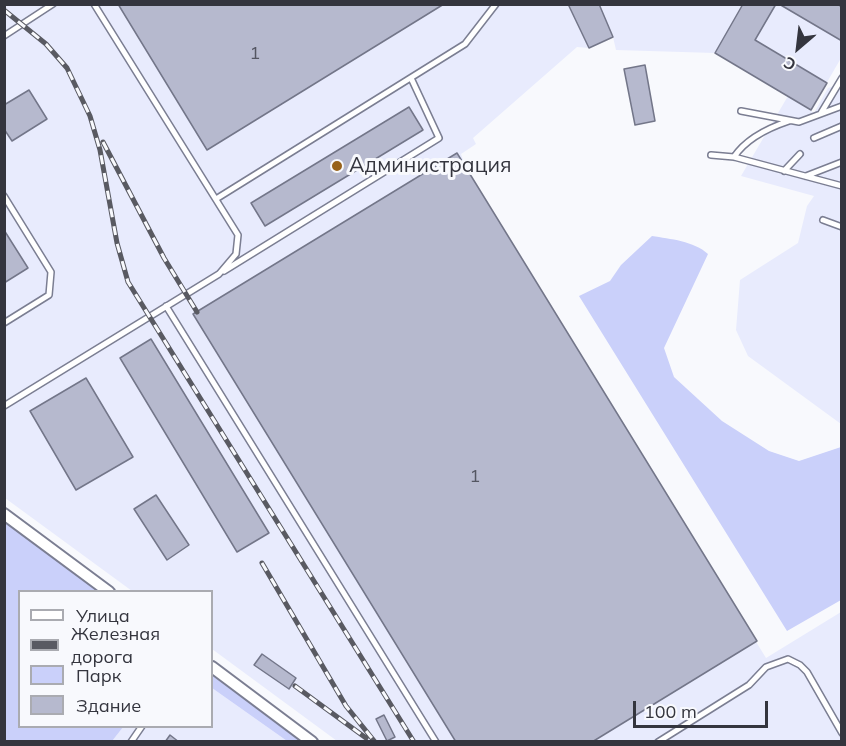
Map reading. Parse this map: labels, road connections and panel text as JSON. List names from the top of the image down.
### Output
{
  "places": ["Администрация"],
  "house_numbers": ["1", "1"],
  "legend": [
    "Улица",
    "Железная дорога",
    "Парк",
    "Здание"
  ],
  "scale_bar": "100 m",
  "north": "bottom left"
}
